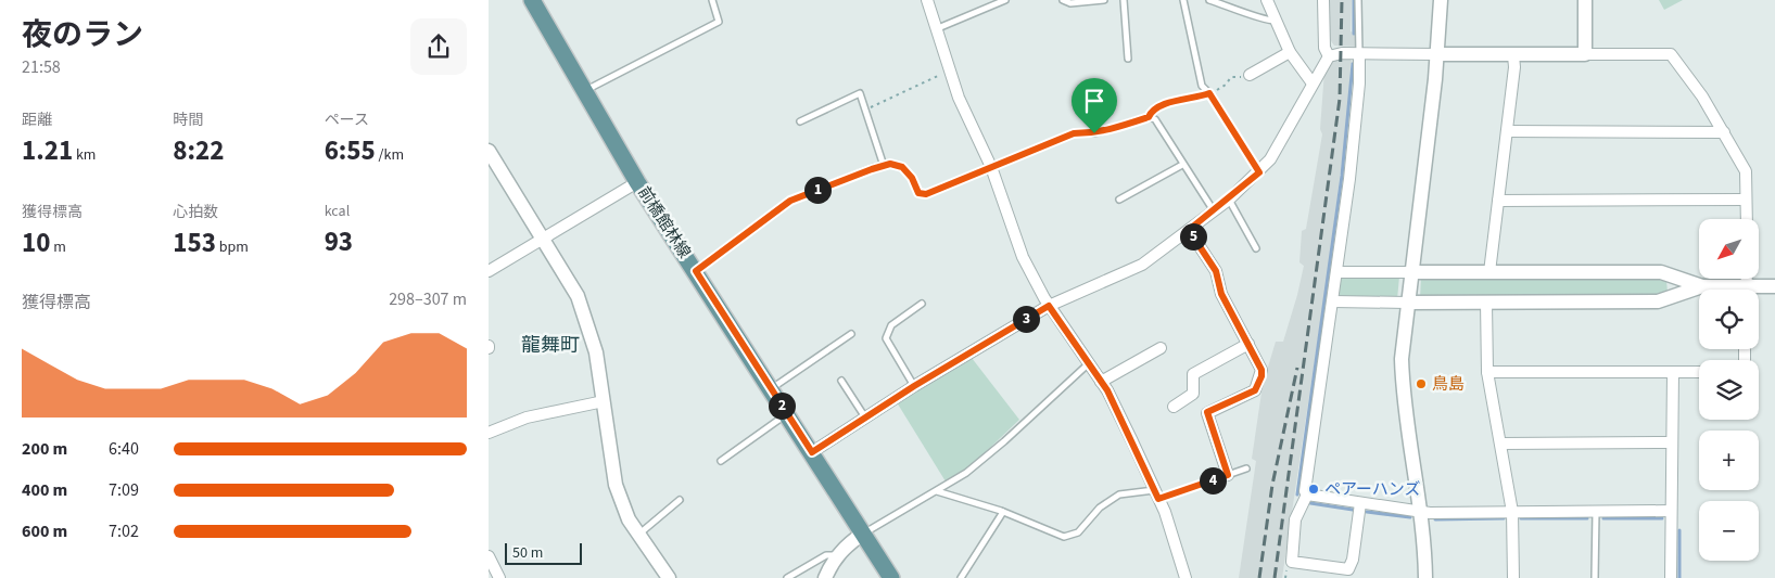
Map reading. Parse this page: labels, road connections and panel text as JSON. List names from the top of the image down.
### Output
{
  "streets": {
    "main road": ["前橋館林線"]
  },
  "districts": ["龍舞町"],
  "places": ["鳥島", "ペアーハンズ"],
  "scale_bar": "50 m",
  "north": "bottom left",
  "page": {
    "heading": ["夜のラン", "21:58"],
    "stats": [
      ["距離", "1.21 km"],
      ["時間", "8:22"],
      ["ペース", "6:55 /km"],
      ["獲得標高", "10 m"],
      ["心拍数", "153 bpm"],
      ["kcal", "93"]
    ],
    "pins": [
      "1",
      "5",
      "3",
      "2",
      "4"
    ],
    "map_buttons": ["+", "−"],
    "chart": ["獲得標高", "298–307 m"],
    "list": [
      {
        "name": "200 m",
        "note": "6:40"
      },
      {
        "name": "400 m",
        "note": "7:09"
      },
      {
        "name": "600 m",
        "note": "7:02"
      }
    ],
    "scale": "50 m"
  }
}
